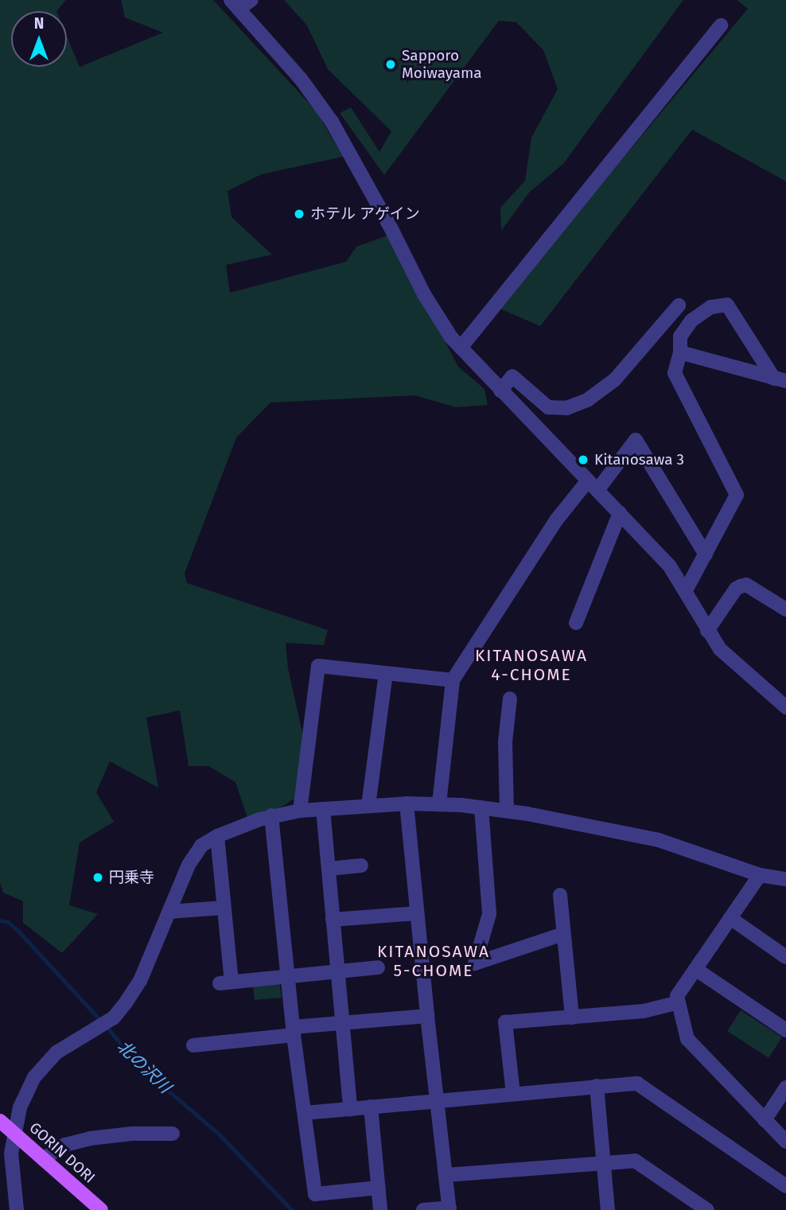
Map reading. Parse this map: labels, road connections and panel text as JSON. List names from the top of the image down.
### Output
{
  "streets": {
    "main road": ["GORIN DORI"]
  },
  "districts": ["KITANOSAWA 4-CHOME", "KITANOSAWA 5-CHOME"],
  "water": ["北の沢川"],
  "places": [
    "Sapporo Moiwayama",
    "ホテル アゲイン",
    "Kitanosawa 3",
    "円乗寺"
  ],
  "north": "top"
}
